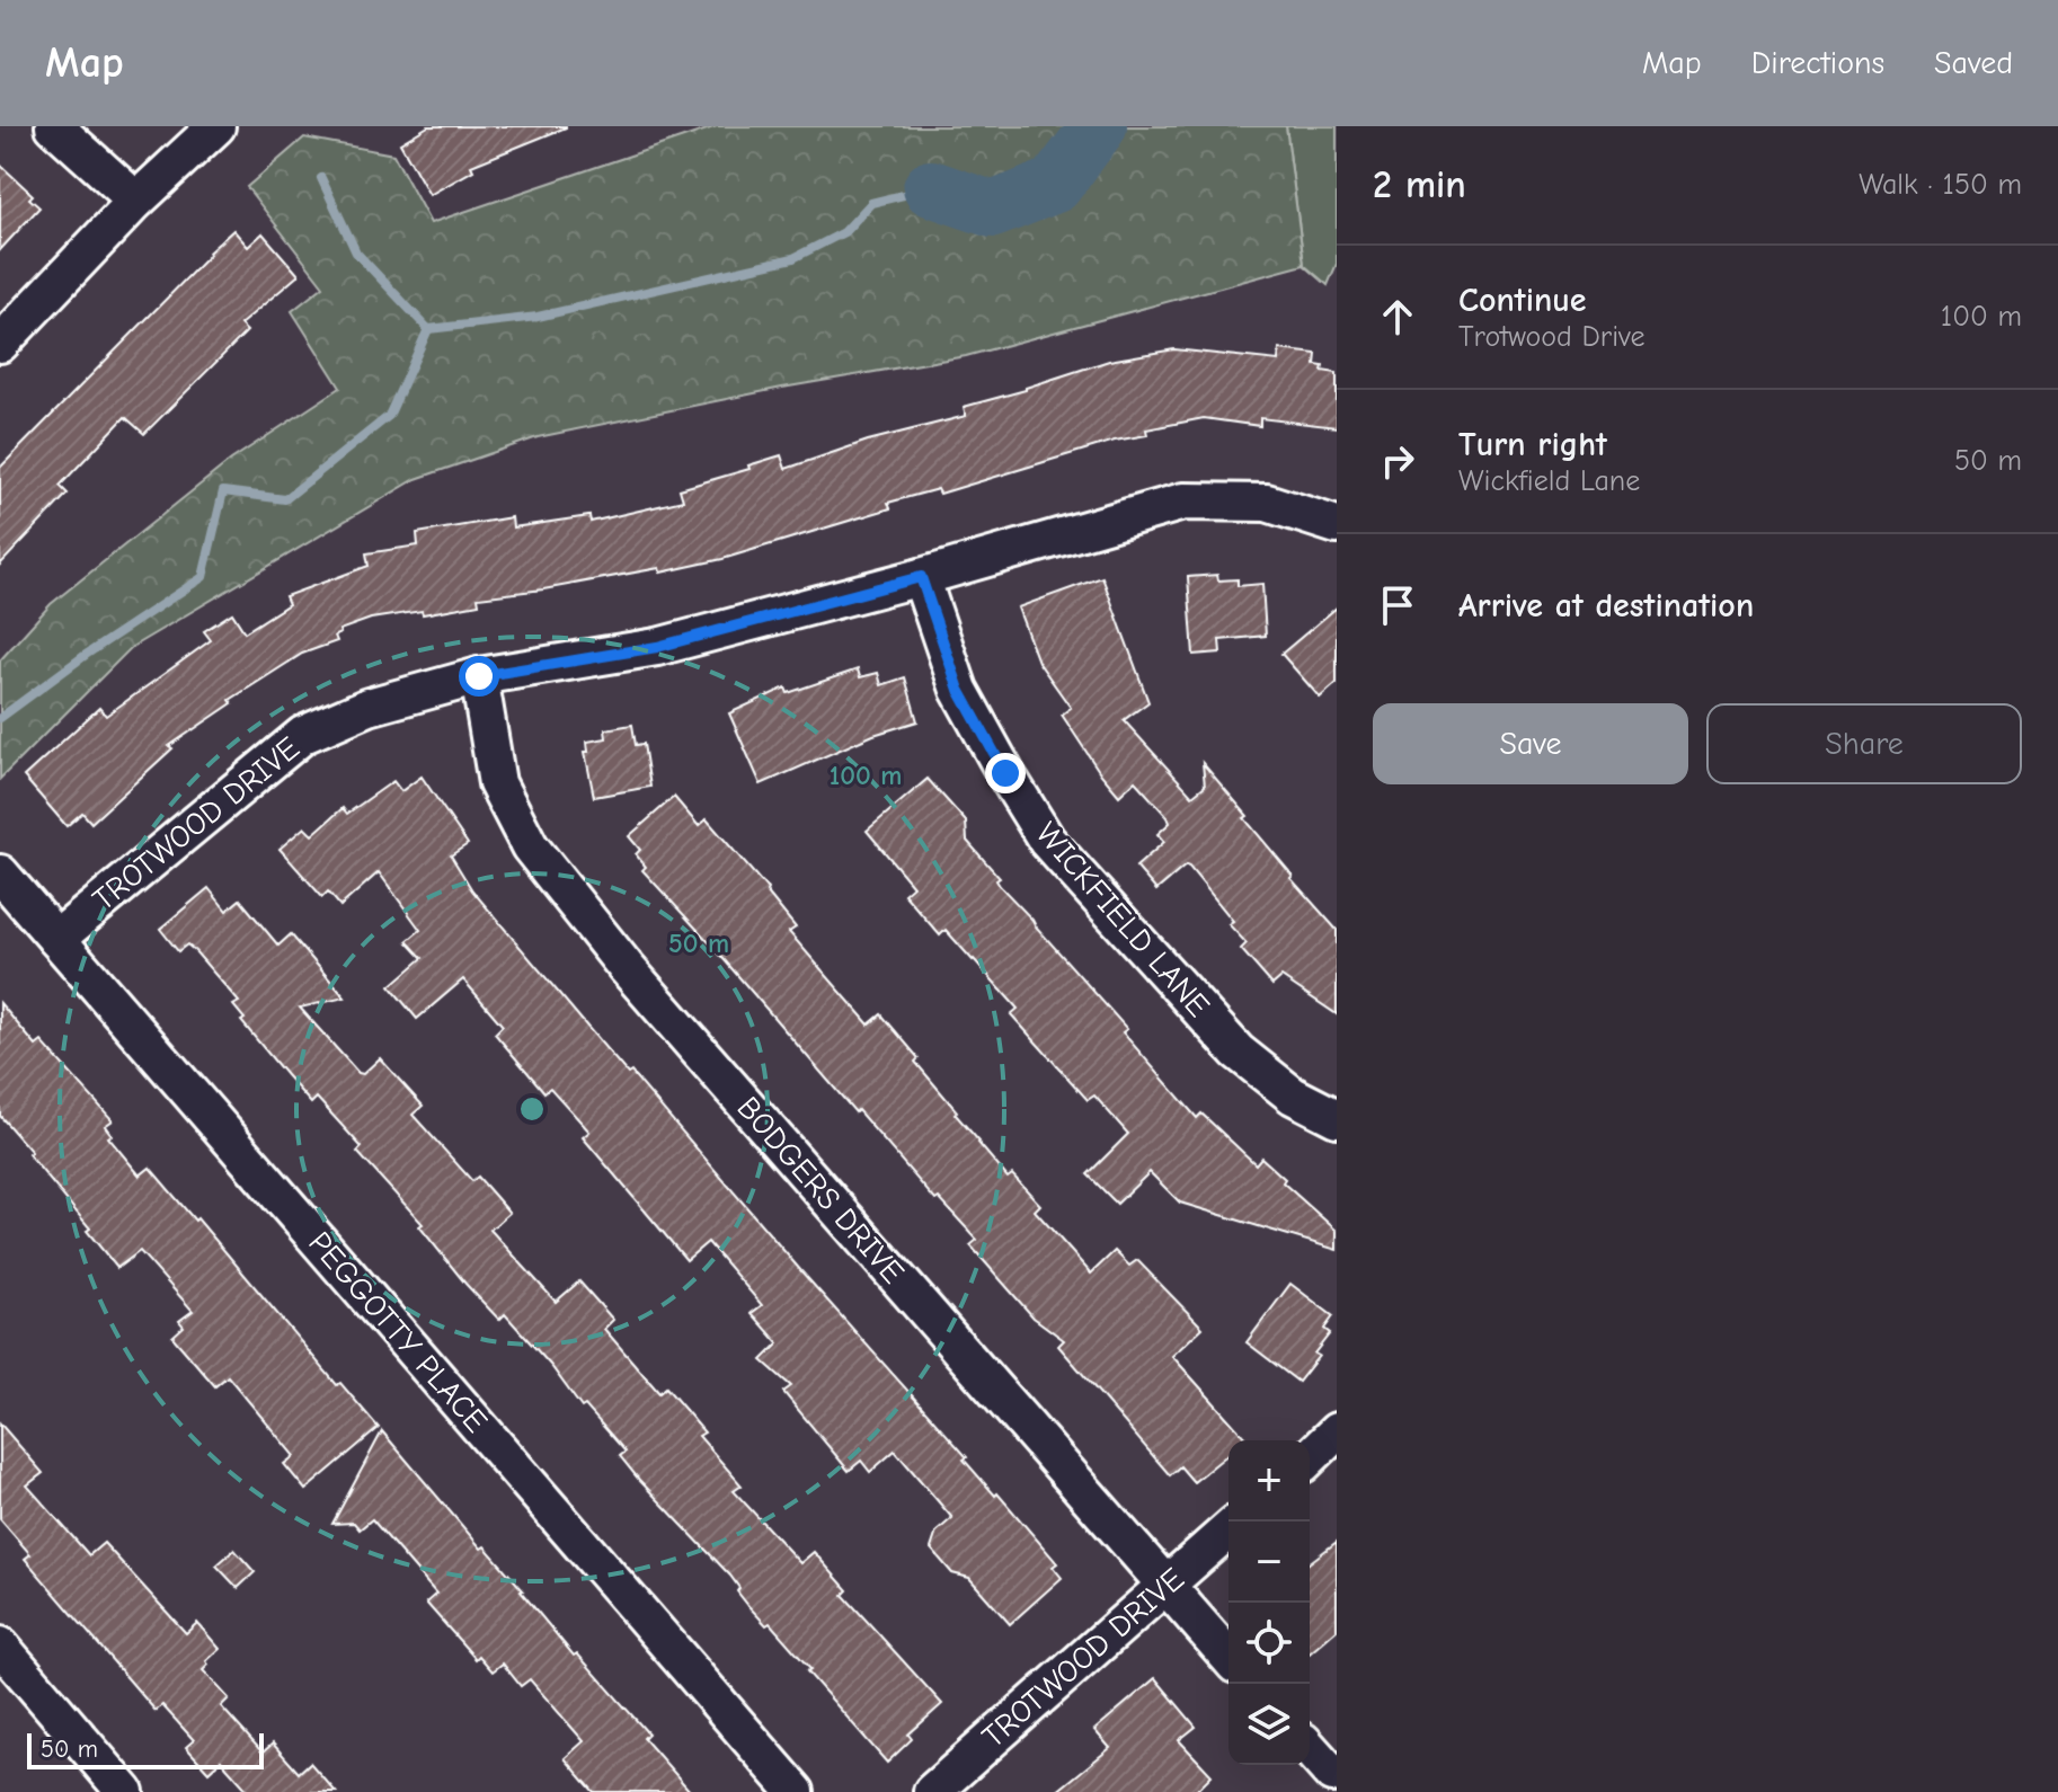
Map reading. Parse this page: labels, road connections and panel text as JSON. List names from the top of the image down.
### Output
{
  "streets": {
    "street": [
      "TROTWOOD DRIVE",
      "WICKFIELD LANE",
      "BODGERS DRIVE",
      "PEGGOTTY PLACE"
    ]
  },
  "crossings": [
    ["TROTWOOD DRIVE", "WICKFIELD LANE"],
    ["TROTWOOD DRIVE", "BODGERS DRIVE"],
    ["TROTWOOD DRIVE", "PEGGOTTY PLACE"]
  ],
  "scale_bar": "50 m",
  "page": {
    "header": "Map",
    "nav": ["Map", "Directions", "Saved"],
    "heading": ["2 min", "Walk · 150 m"],
    "list": [
      ["Continue", "Trotwood Drive", "100 m"],
      ["Turn right", "Wickfield Lane", "50 m"],
      "Arrive at destination"
    ],
    "buttons": ["Save", "Share"],
    "map_buttons": ["+", "−"],
    "scale": "50 m"
  },
  "rings": ["100 m", "50 m"]
}
